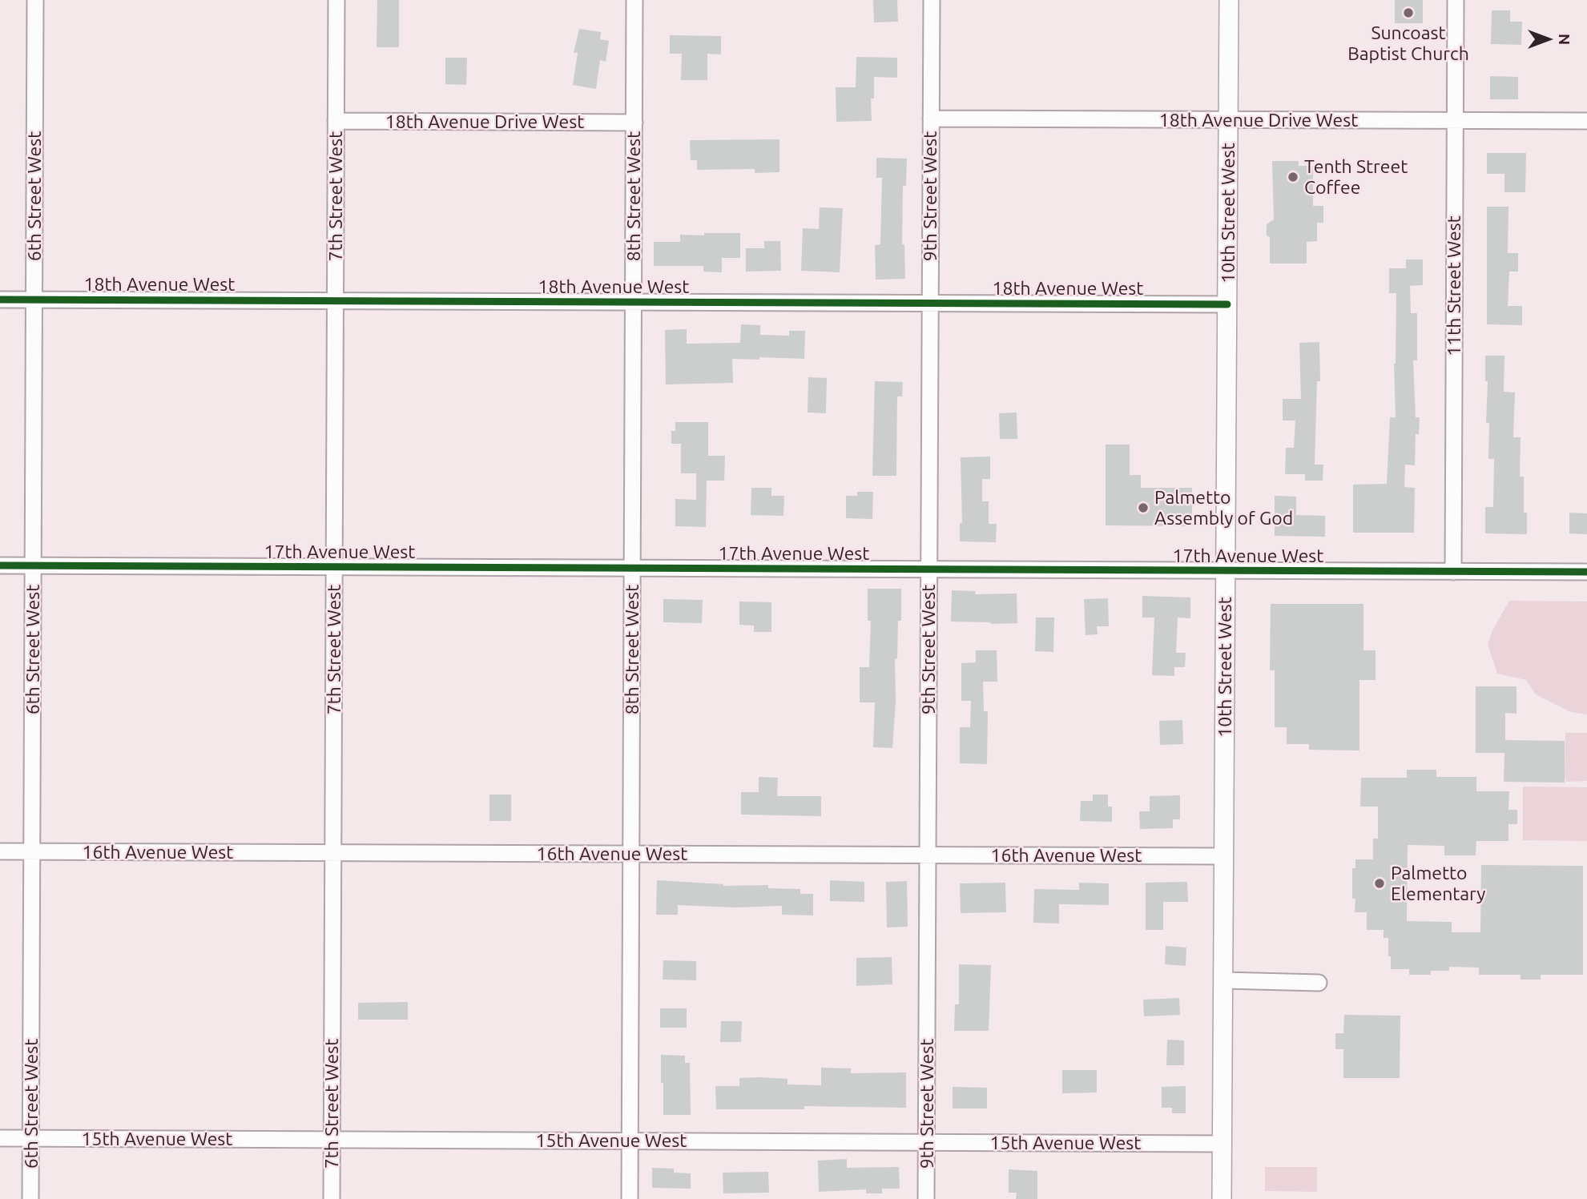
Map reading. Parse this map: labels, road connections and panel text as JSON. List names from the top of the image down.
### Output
{
  "streets": {
    "street": [
      "18th Avenue Drive West",
      "6th Street West",
      "7th Street West",
      "8th Street West",
      "9th Street West",
      "10th Street West",
      "18th Avenue West",
      "11th Street West",
      "17th Avenue West",
      "16th Avenue West",
      "15th Avenue West"
    ]
  },
  "crossings": [
    ["18th Avenue Drive West", "7th Street West"],
    ["18th Avenue Drive West", "8th Street West"],
    ["18th Avenue Drive West", "9th Street West"],
    ["18th Avenue Drive West", "10th Street West"],
    ["18th Avenue Drive West", "11th Street West"],
    ["6th Street West", "18th Avenue West"],
    ["6th Street West", "17th Avenue West"],
    ["6th Street West", "16th Avenue West"],
    ["6th Street West", "15th Avenue West"],
    ["7th Street West", "18th Avenue West"],
    ["7th Street West", "17th Avenue West"],
    ["7th Street West", "16th Avenue West"],
    ["7th Street West", "15th Avenue West"],
    ["8th Street West", "18th Avenue West"],
    ["8th Street West", "17th Avenue West"],
    ["8th Street West", "16th Avenue West"],
    ["8th Street West", "15th Avenue West"],
    ["9th Street West", "18th Avenue West"],
    ["9th Street West", "17th Avenue West"],
    ["9th Street West", "16th Avenue West"],
    ["9th Street West", "15th Avenue West"],
    ["10th Street West", "18th Avenue West"],
    ["10th Street West", "17th Avenue West"],
    ["10th Street West", "16th Avenue West"],
    ["10th Street West", "15th Avenue West"],
    ["11th Street West", "17th Avenue West"]
  ],
  "places": [
    "Suncoast Baptist Church",
    "Tenth Street Coffee",
    "Palmetto Assembly of God",
    "Palmetto Elementary"
  ],
  "north": "right"
}
